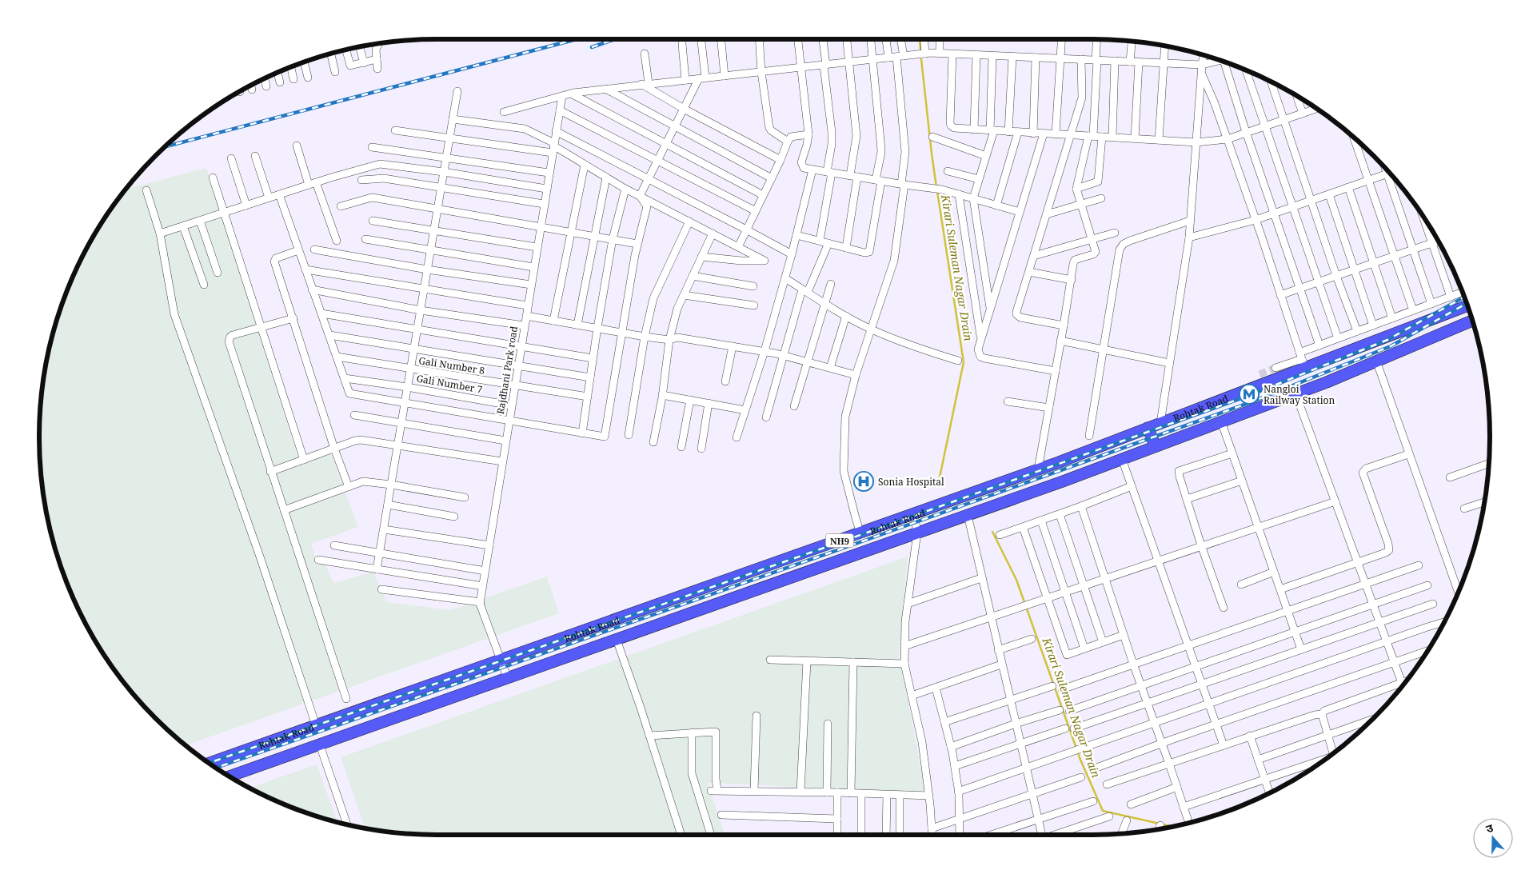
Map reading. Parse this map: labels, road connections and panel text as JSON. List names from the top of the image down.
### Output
{
  "streets": {
    "highway": ["Rohtak Road", "NH9"],
    "street": ["Gali Number 8", "Rajdhani Park road", "Gali Number 7"]
  },
  "crossings": [
    ["Gali Number 8", "Rajdhani Park road"],
    ["Rajdhani Park road", "Gali Number 7"],
    ["Rajdhani Park road", "Rohtak Road"]
  ],
  "water": ["Kirari Suleman Nagar Drain"],
  "places": {
    "metro station": ["Nangloi Railway Station"],
    "hospital": ["Sonia Hospital"]
  },
  "north": "top"
}
